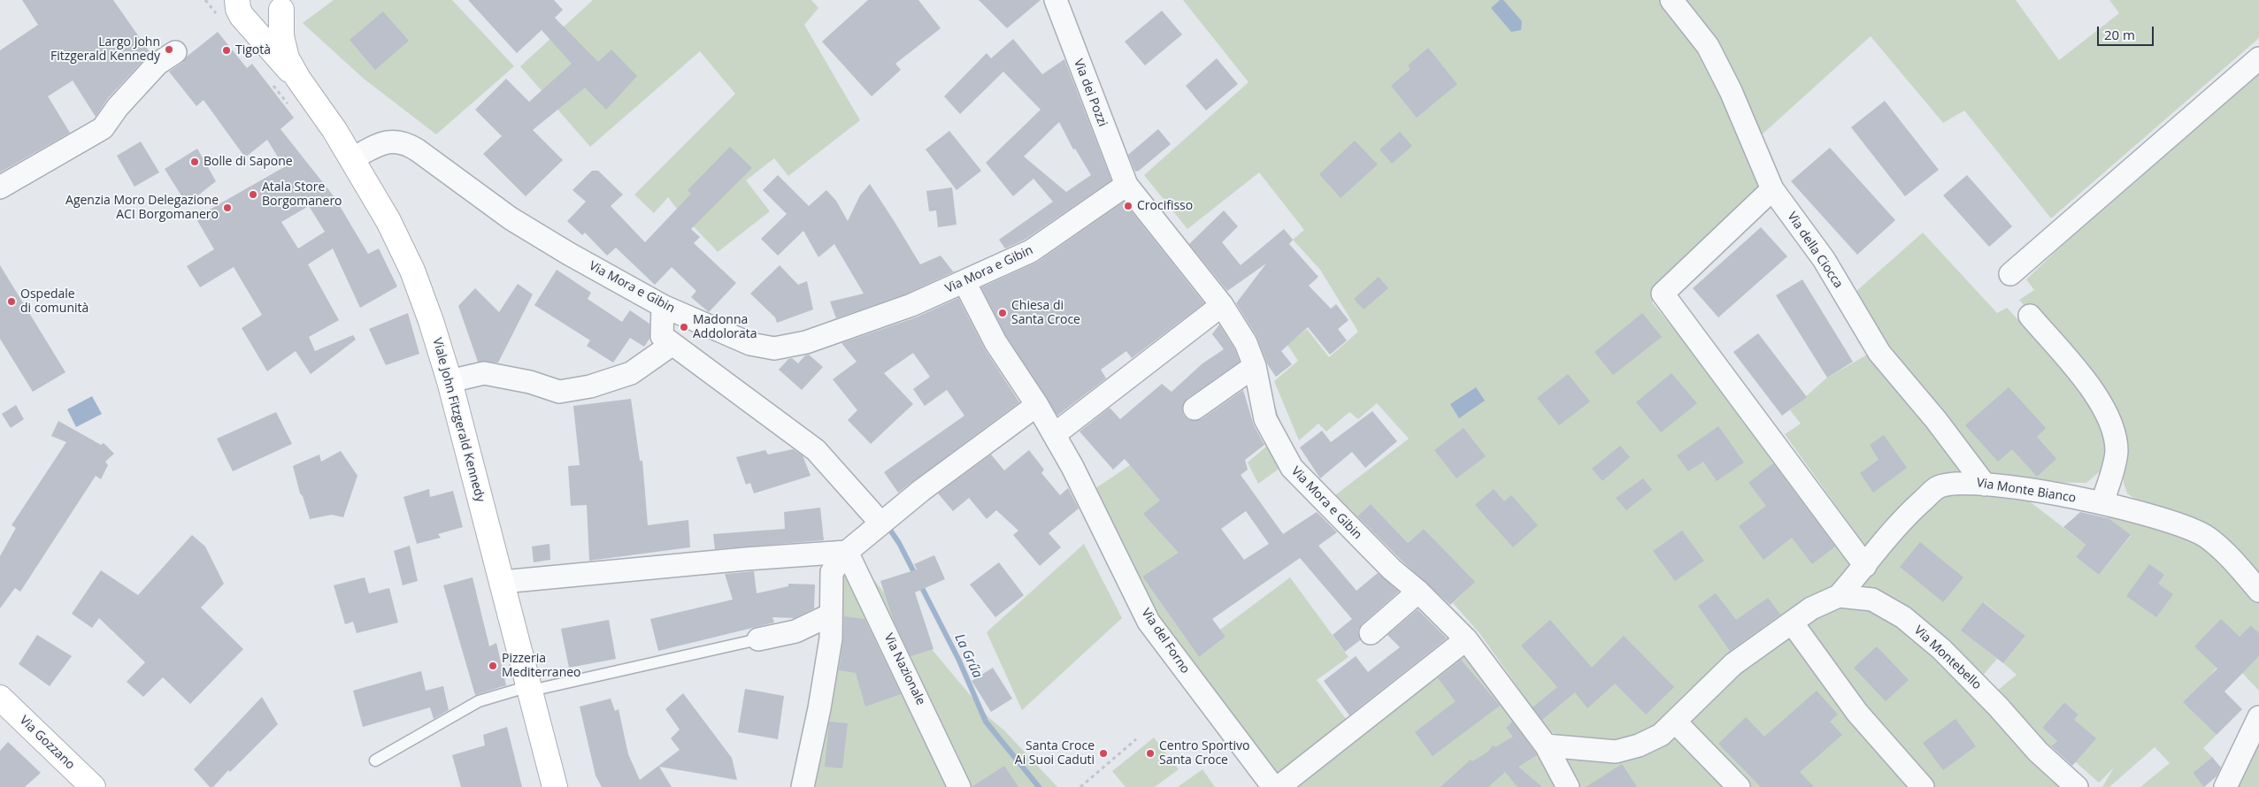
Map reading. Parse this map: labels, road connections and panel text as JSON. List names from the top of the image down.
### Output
{
  "streets": {
    "main road": ["Viale John Fitzgerald Kennedy", "Via Gozzano"],
    "street": [
      "Via dei Pozzi",
      "Via della Ciocca",
      "Via Mora e Gibin",
      "Via Monte Bianco",
      "Via del Forno",
      "Via Montebello",
      "Via Nazionale"
    ]
  },
  "crossings": [
    ["Via dei Pozzi", "Via Mora e Gibin"],
    ["Via della Ciocca", "Via Monte Bianco"],
    ["Via Mora e Gibin", "Viale John Fitzgerald Kennedy"],
    ["Via Mora e Gibin", "Via del Forno"],
    ["Via Monte Bianco", "Via Montebello"]
  ],
  "water": ["La Grűa"],
  "places": [
    "Largo John Fitzgerald Kennedy",
    "Tigotà",
    "Bolle di Sapone",
    "Atala Store Borgomanero",
    "Crocifisso",
    "Agenzia Moro Delegazione ACI Borgomanero",
    "Ospedale di comunità",
    "Chiesa di Santa Croce",
    "Madonna Addolorata",
    "Pizzeria Mediterraneo",
    "Santa Croce Ai Suoi Caduti",
    "Centro Sportivo Santa Croce"
  ],
  "scale_bar": "20 m"
}
